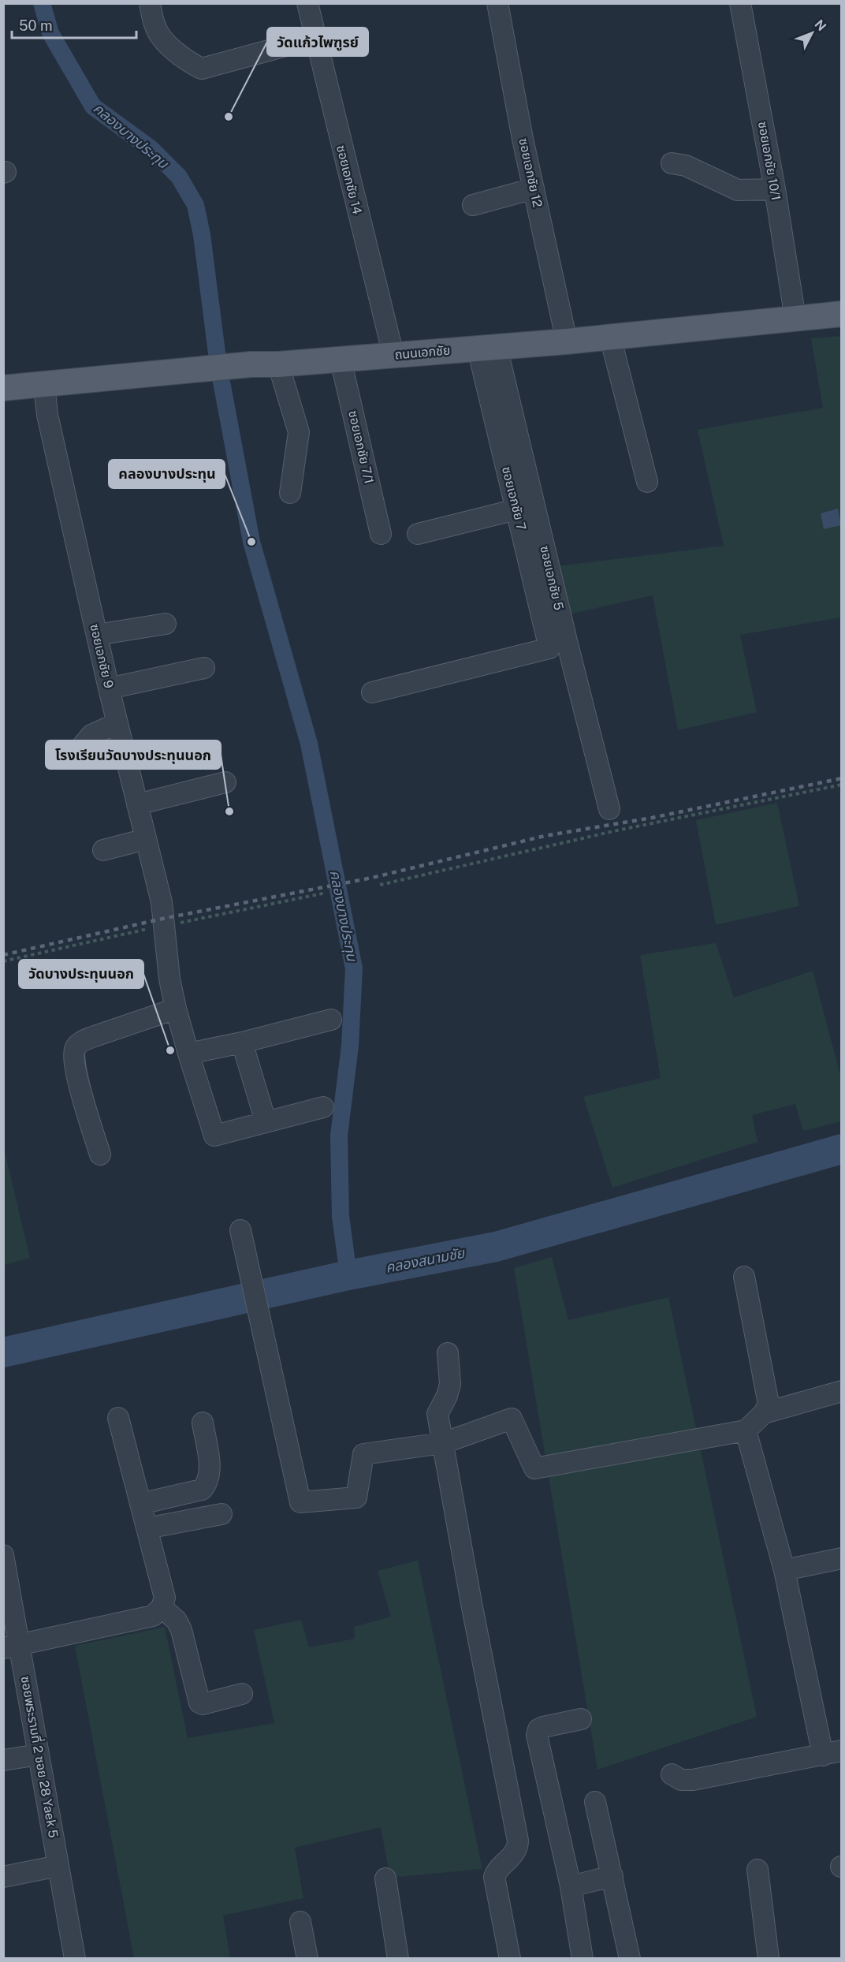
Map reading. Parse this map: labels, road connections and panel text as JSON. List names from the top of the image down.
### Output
{
  "streets": {
    "main road": ["ถนนเอกชัย"],
    "street": [
      "ซอยเอกชัย 10/1",
      "ซอยเอกชัย 12",
      "ซอยเอกชัย 14",
      "ซอยเอกชัย 7/1",
      "ซอยเอกชัย 7",
      "ซอยเอกชัย 5",
      "ซอยเอกชัย 9",
      "ซอยพระรามที่ 2 ซอย 28 Yaek 5"
    ]
  },
  "crossings": [
    ["ซอยเอกชัย 10/1", "ถนนเอกชัย"],
    ["ซอยเอกชัย 12", "ถนนเอกชัย"],
    ["ซอยเอกชัย 14", "ถนนเอกชัย"],
    ["ถนนเอกชัย", "ซอยเอกชัย 7/1"],
    ["ถนนเอกชัย", "ซอยเอกชัย 7"],
    ["ถนนเอกชัย", "ซอยเอกชัย 5"],
    ["ถนนเอกชัย", "ซอยเอกชัย 9"],
    ["ซอยเอกชัย 7", "ซอยเอกชัย 5"]
  ],
  "water": ["คลองบางประทุน", "คลองสนามชัย"],
  "places": [
    "วัดแก้วไพฑูรย์",
    "คลองบางประทุน",
    "โรงเรียนวัดบางประทุนนอก",
    "วัดบางประทุนนอก"
  ],
  "scale_bar": "50 m",
  "north": "top right"
}
